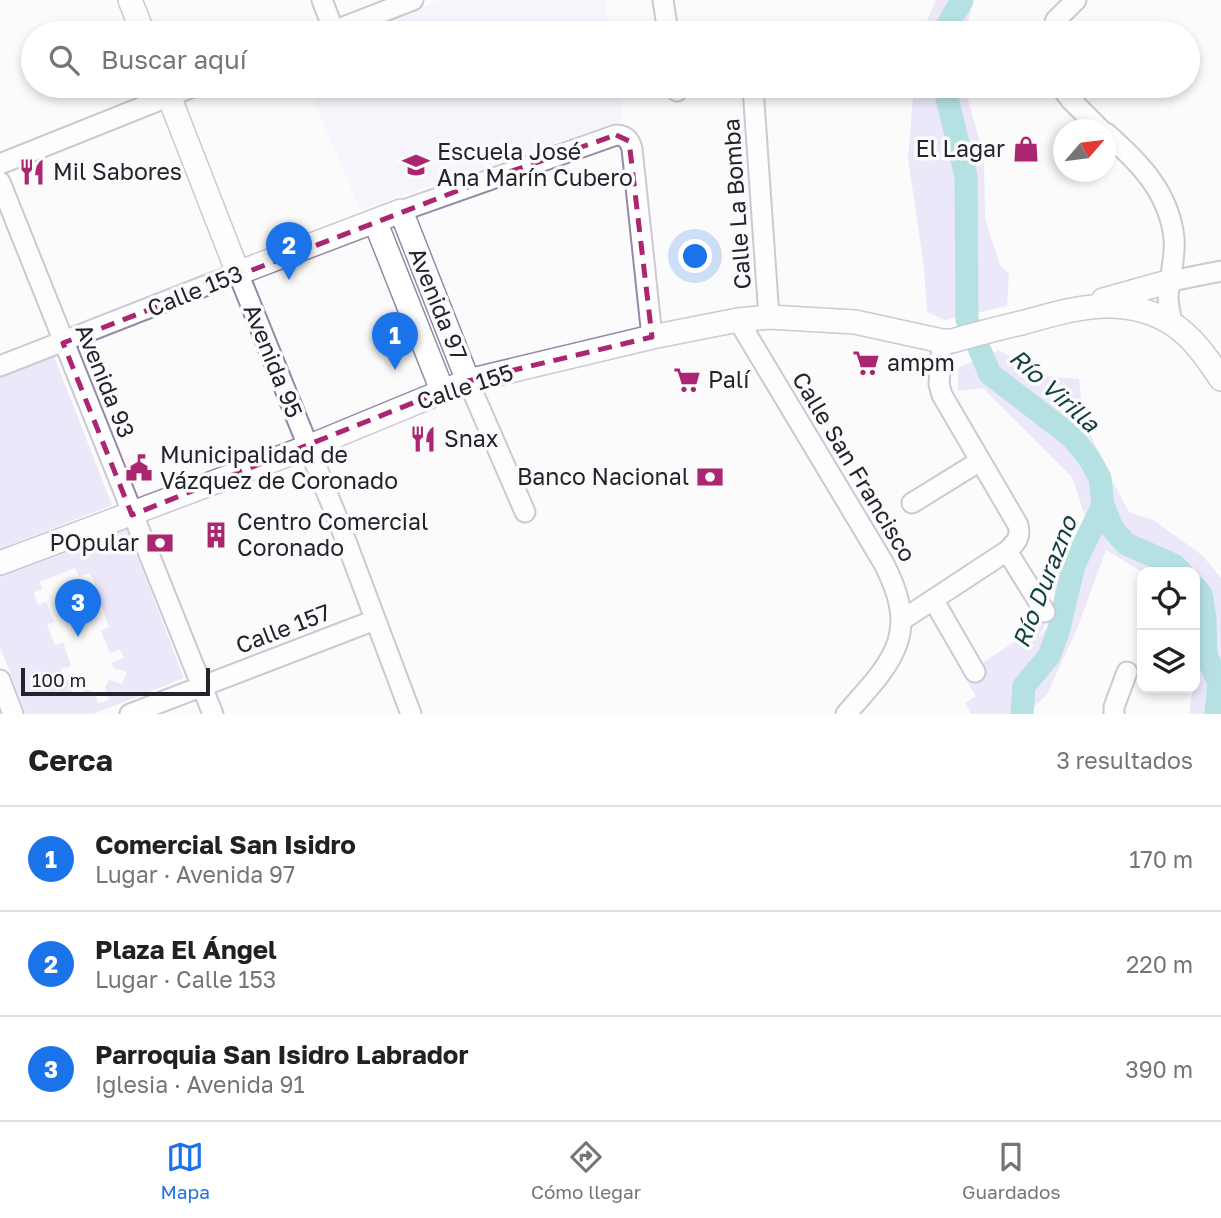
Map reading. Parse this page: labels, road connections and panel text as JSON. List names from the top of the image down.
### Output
{
  "streets": {
    "main road": [
      "Calle 153",
      "Avenida 97",
      "Avenida 95",
      "Calle 155"
    ],
    "street": [
      "Calle La Bomba",
      "Avenida 93",
      "Calle San Francisco",
      "Calle 157"
    ]
  },
  "crossings": [
    ["Calle La Bomba", "Calle 155"],
    ["Calle 153", "Avenida 97"],
    ["Calle 153", "Avenida 95"],
    ["Calle 153", "Avenida 93"],
    ["Calle 153", "Calle 155"],
    ["Avenida 97", "Calle 155"],
    ["Avenida 95", "Calle 155"],
    ["Avenida 95", "Calle 157"],
    ["Avenida 93", "Calle 155"],
    ["Avenida 93", "Calle 157"],
    ["Calle 155", "Calle San Francisco"]
  ],
  "water": ["Río Virilla", "Río Durazno"],
  "places": {
    "shop": ["El Lagar"],
    "school or university": ["Escuela José Ana Marín Cubero"],
    "restaurant": ["Mil Sabores", "Snax"],
    "supermarket": ["ampm", "Palí"],
    "public building": ["Municipalidad de Vázquez de Coronado"],
    "bank": ["Banco Nacional", "POpular"],
    "building": ["Centro Comercial Coronado"]
  },
  "scale_bar": "100 m",
  "north": "top right",
  "page": {
    "search": "Buscar aquí",
    "pins": ["2", "1", "3"],
    "scale": "100 m",
    "heading": ["Cerca", "3 resultados"],
    "list": [
      {
        "mark": "1",
        "name": "Comercial San Isidro",
        "note": "Lugar · Avenida 97",
        "value": "170 m"
      },
      {
        "mark": "2",
        "name": "Plaza El Ángel",
        "note": "Lugar · Calle 153",
        "value": "220 m"
      },
      {
        "mark": "3",
        "name": "Parroquia San Isidro Labrador",
        "note": "Iglesia · Avenida 91",
        "value": "390 m"
      }
    ],
    "nav": ["Mapa", "Cómo llegar", "Guardados"]
  }
}
